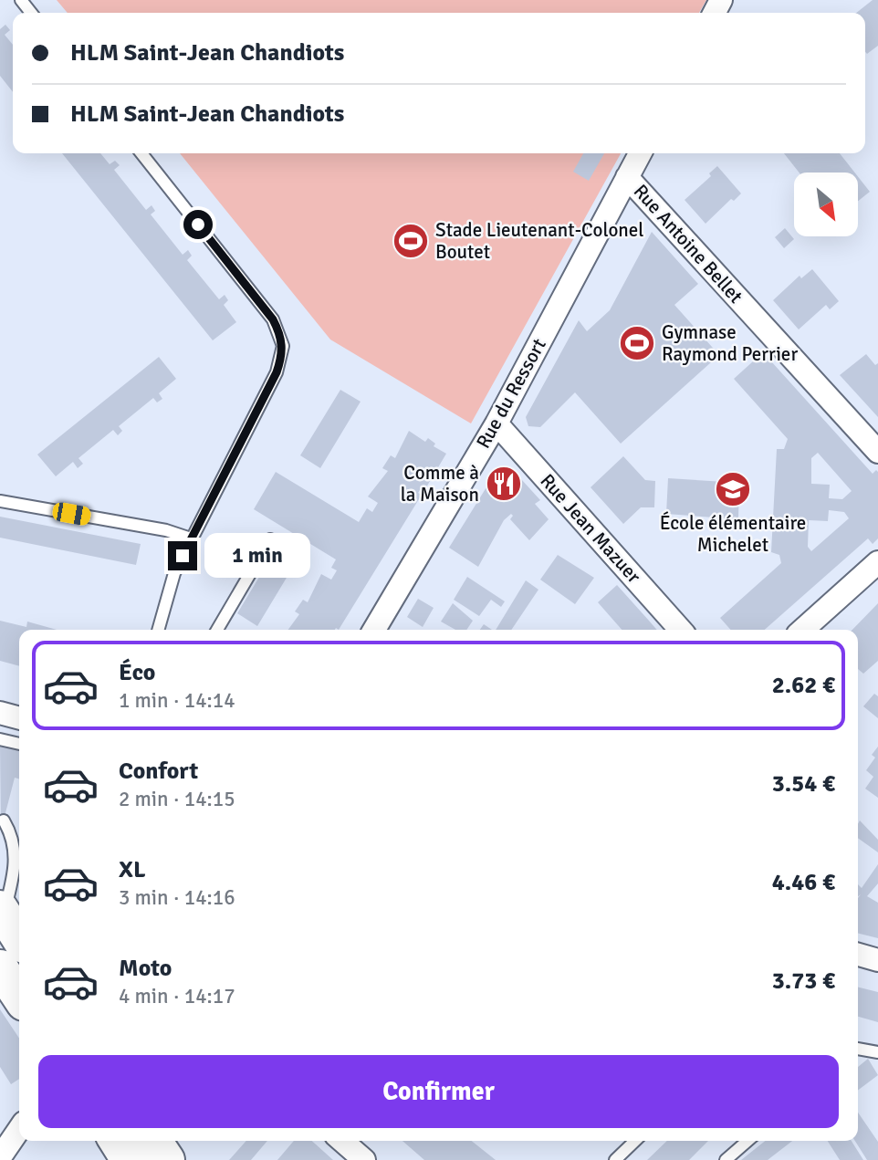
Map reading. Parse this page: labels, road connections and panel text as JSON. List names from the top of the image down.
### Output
{
  "streets": {
    "street": ["Rue Antoine Bellet", "Rue du Ressort", "Rue Jean Mazuer"]
  },
  "crossings": [
    ["Rue Antoine Bellet", "Rue du Ressort"],
    ["Rue du Ressort", "Rue Jean Mazuer"]
  ],
  "places": {
    "sports": ["Stade Lieutenant-Colonel Boutet", "Gymnase Raymond Perrier"],
    "restaurant": ["Comme à la Maison"],
    "school or university": ["École élémentaire Michelet"]
  },
  "north": "bottom right",
  "page": {
    "banner": ["HLM Saint-Jean Chandiots", "HLM Saint-Jean Chandiots"],
    "bubble": "1 min",
    "list": [
      {
        "name": "Éco",
        "note": "1 min · 14:14",
        "value": "2.62 €"
      },
      {
        "name": "Confort",
        "note": "2 min · 14:15",
        "value": "3.54 €"
      },
      {
        "name": "XL",
        "note": "3 min · 14:16",
        "value": "4.46 €"
      },
      {
        "name": "Moto",
        "note": "4 min · 14:17",
        "value": "3.73 €"
      }
    ],
    "buttons": "Confirmer"
  }
}
